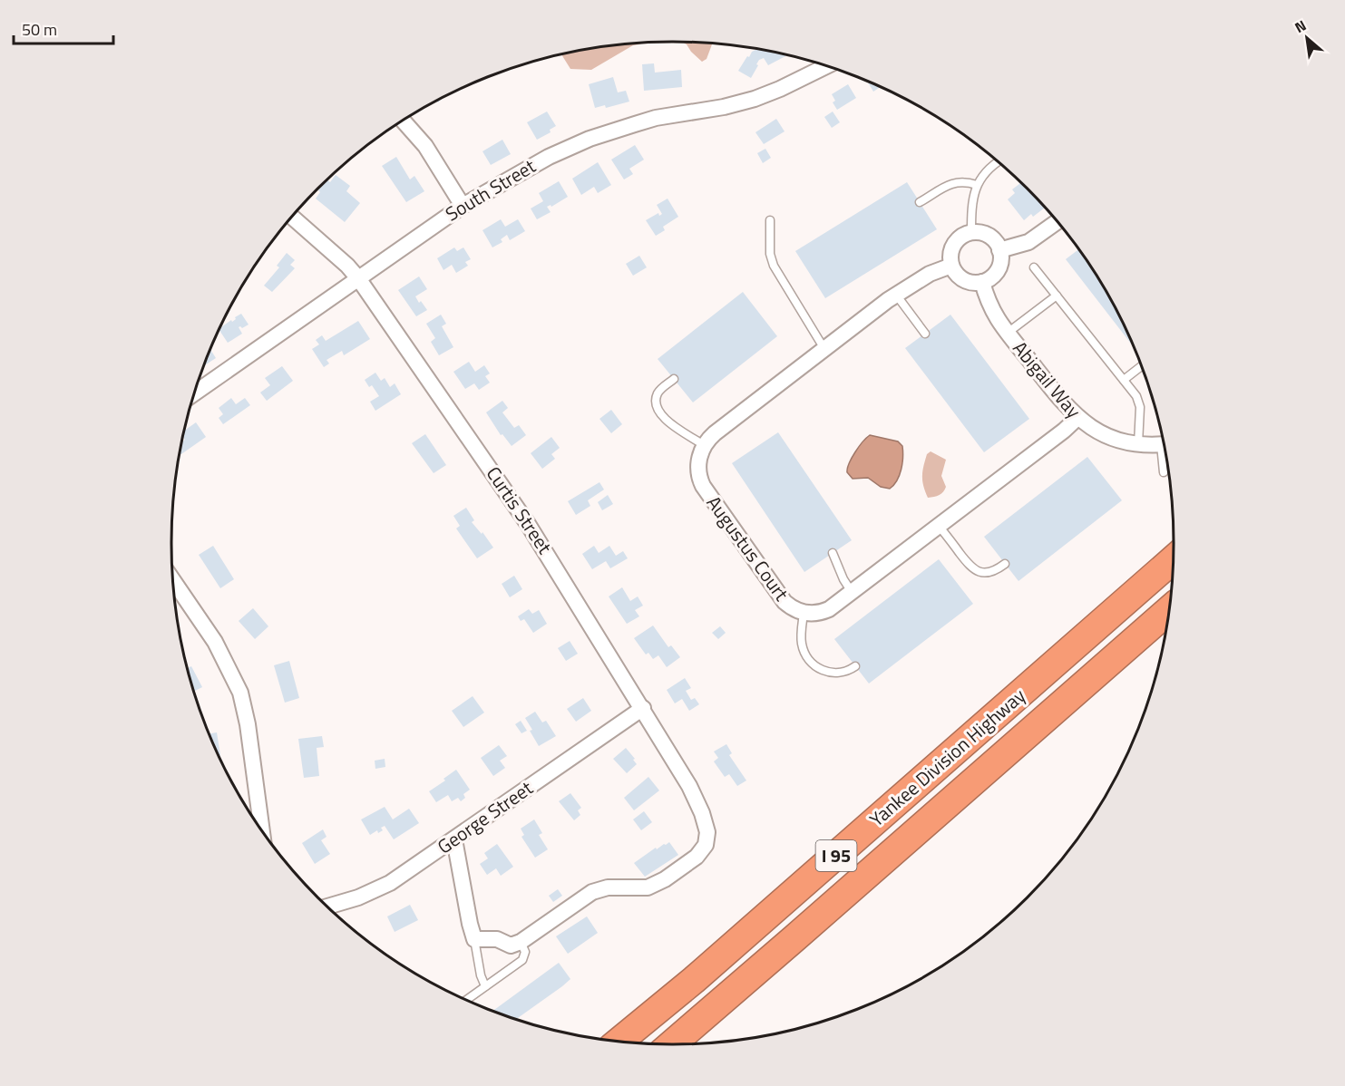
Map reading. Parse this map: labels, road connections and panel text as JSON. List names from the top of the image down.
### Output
{
  "streets": {
    "highway": ["Yankee Division Highway", "I 95"],
    "street": [
      "South Street",
      "Abigail Way",
      "Curtis Street",
      "Augustus Court",
      "George Street"
    ]
  },
  "crossings": [
    ["South Street", "Curtis Street"],
    ["Abigail Way", "Augustus Court"],
    ["Curtis Street", "George Street"]
  ],
  "scale_bar": "50 m",
  "north": "top left"
}
